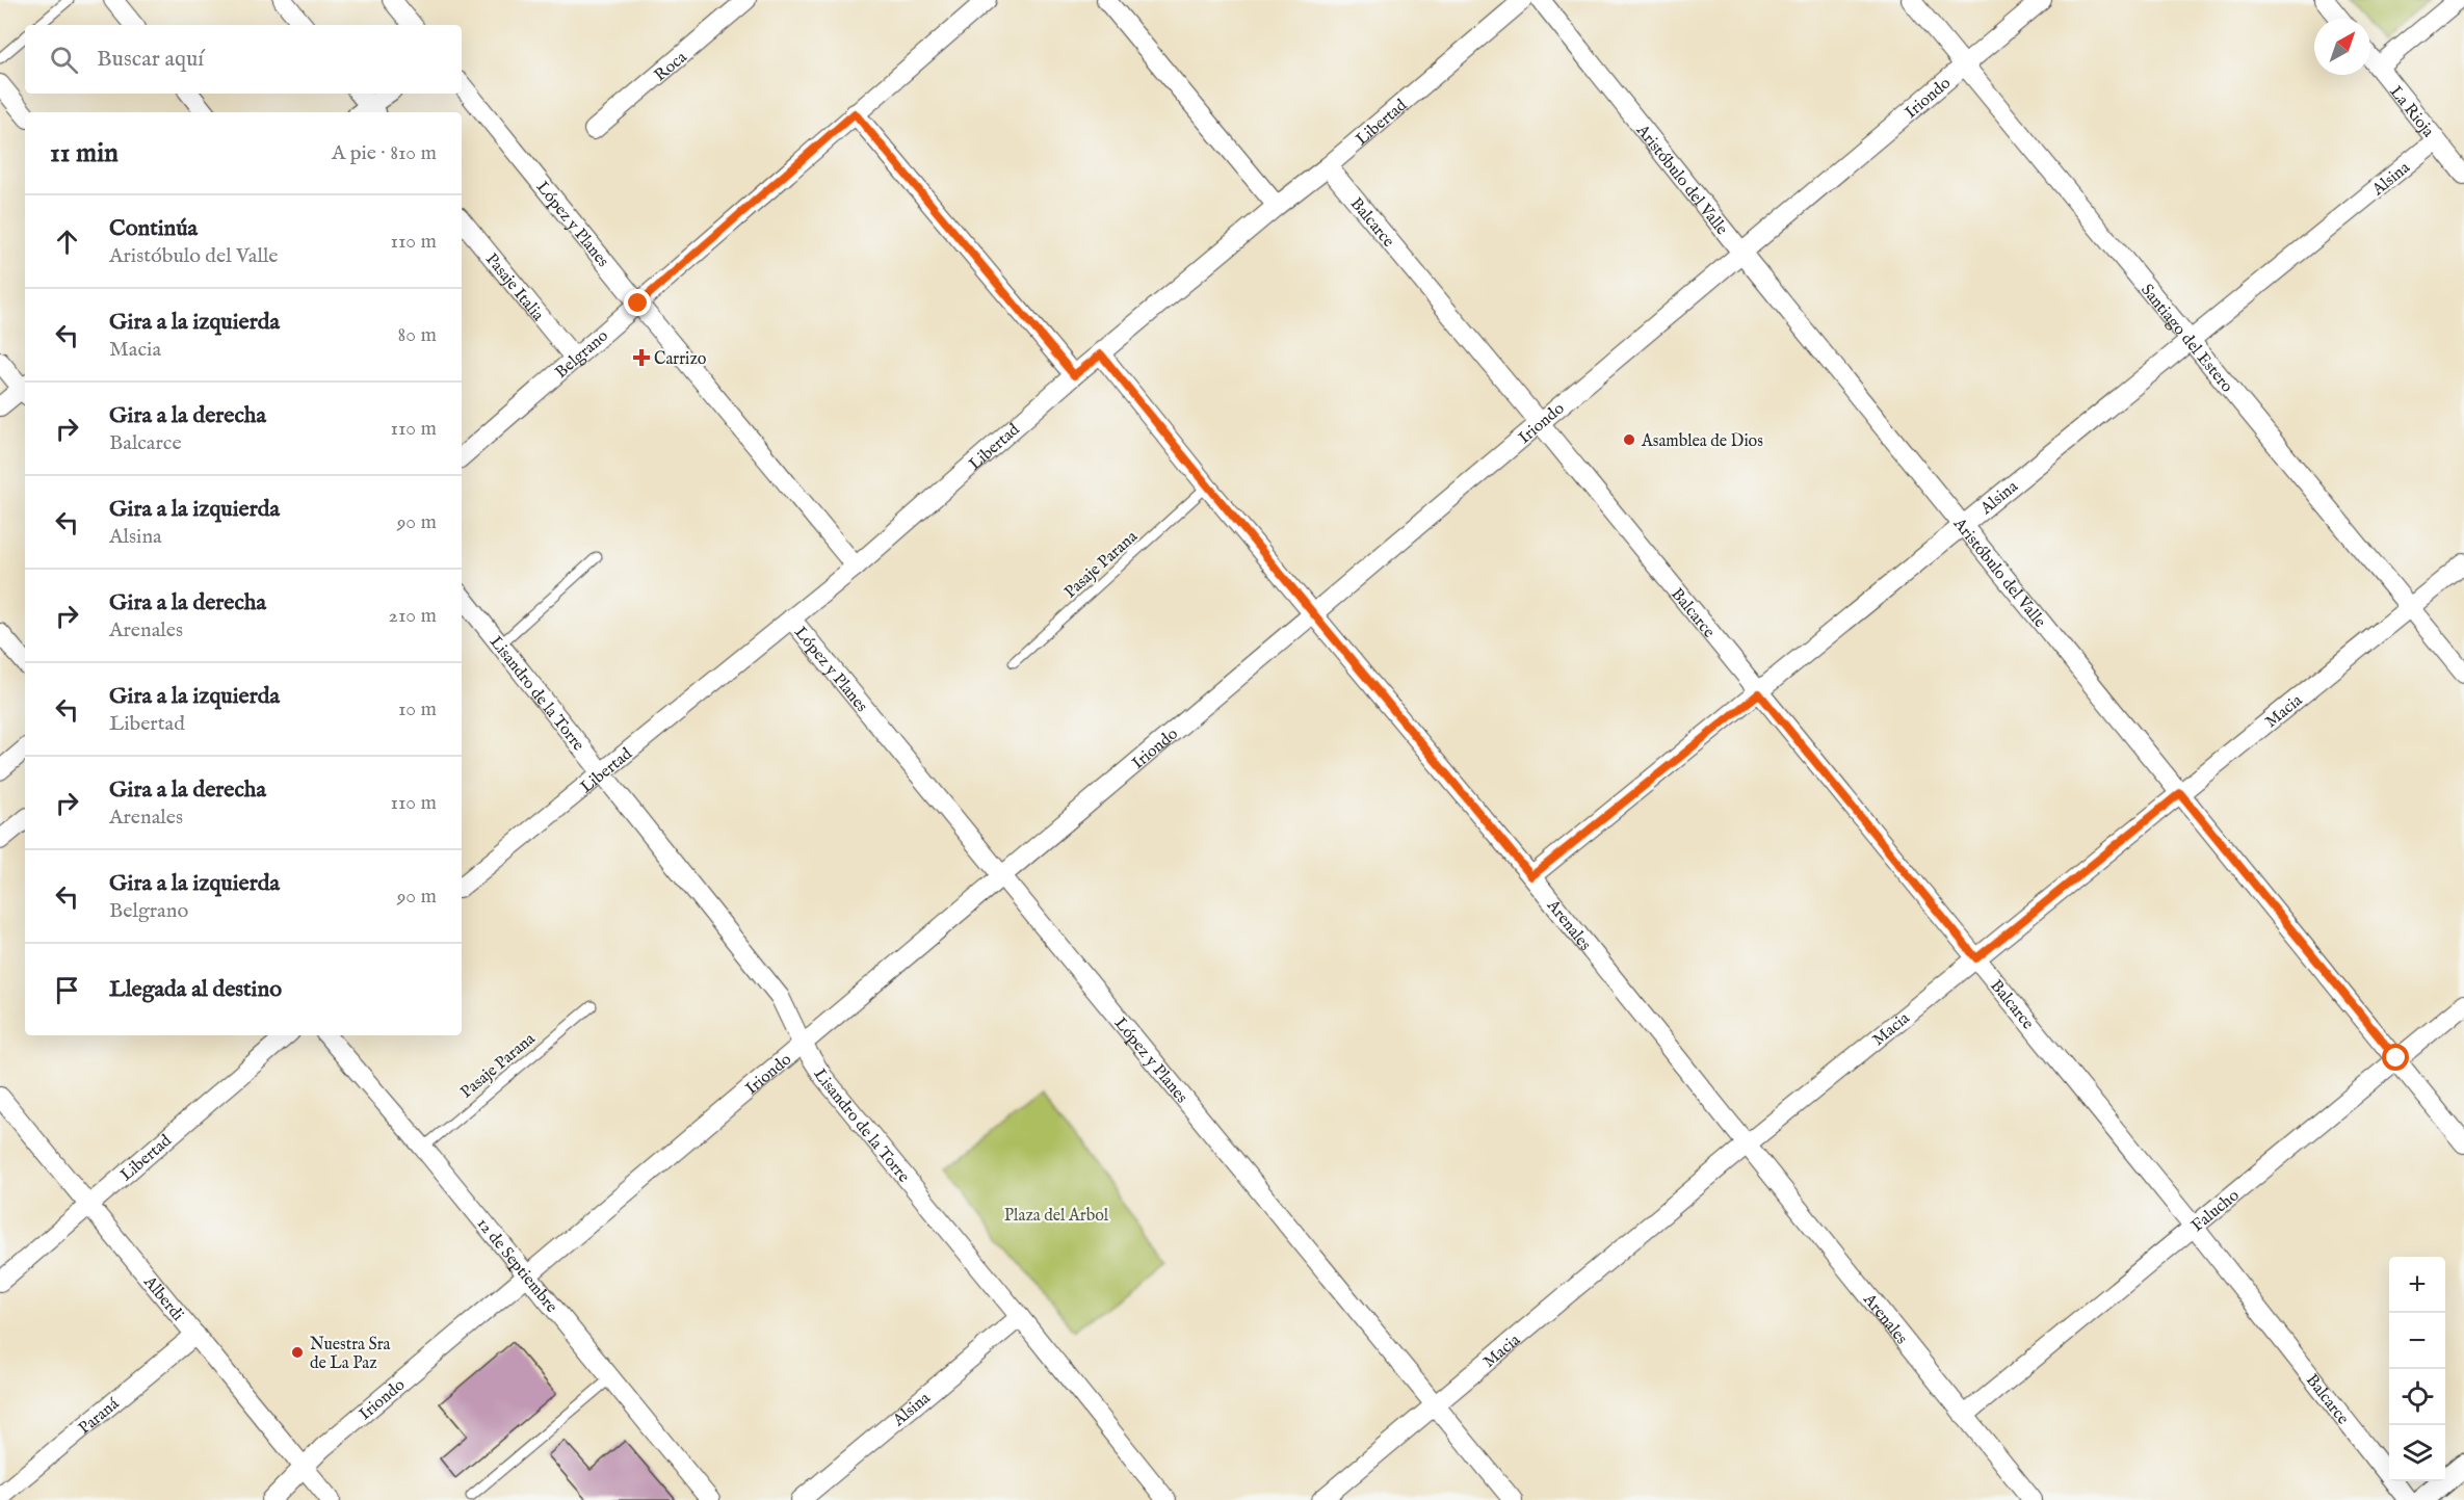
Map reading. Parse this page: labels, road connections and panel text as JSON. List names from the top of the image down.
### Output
{
  "streets": {
    "street": [
      "Roca",
      "Iriondo",
      "La Rioja",
      "Libertad",
      "Alsina",
      "Aristóbulo del Valle",
      "Balcarce",
      "López y Planes",
      "Pasaje Italia",
      "Santiago del Estero",
      "Belgrano",
      "Lisandro de la Torre",
      "Macia",
      "Arenales",
      "Falucho",
      "12 de Septiembre",
      "Alberdi",
      "Paraná"
    ],
    "lane": ["Pasaje Parana"]
  },
  "crossings": [
    ["Iriondo", "Aristóbulo del Valle"],
    ["Iriondo", "Balcarce"],
    ["Iriondo", "López y Planes"],
    ["Iriondo", "Santiago del Estero"],
    ["Iriondo", "Lisandro de la Torre"],
    ["Iriondo", "Arenales"],
    ["Iriondo", "12 de Septiembre"],
    ["Iriondo", "Alberdi"],
    ["La Rioja", "Alsina"],
    ["Libertad", "Balcarce"],
    ["Libertad", "López y Planes"],
    ["Libertad", "Lisandro de la Torre"],
    ["Libertad", "Arenales"],
    ["Libertad", "Alberdi"],
    ["Alsina", "Aristóbulo del Valle"],
    ["Alsina", "Balcarce"],
    ["Alsina", "Santiago del Estero"],
    ["Alsina", "Lisandro de la Torre"],
    ["Alsina", "Arenales"],
    ["Aristóbulo del Valle", "Macia"],
    ["Aristóbulo del Valle", "Falucho"],
    ["Balcarce", "Macia"],
    ["Balcarce", "Falucho"],
    ["López y Planes", "Belgrano"],
    ["López y Planes", "Macia"],
    ["Pasaje Italia", "Belgrano"],
    ["Santiago del Estero", "Macia"],
    ["Pasaje Parana", "Arenales"],
    ["Pasaje Parana", "12 de Septiembre"],
    ["Macia", "Arenales"],
    ["Arenales", "Falucho"],
    ["Alberdi", "Paraná"]
  ],
  "parks": ["Plaza del Arbol"],
  "places": {
    "health": ["Carrizo"],
    "other": ["Asamblea de Dios", "Nuestra Sra de La Paz"]
  },
  "north": "top right",
  "page": {
    "search": "Buscar aquí",
    "heading": ["11 min", "A pie · 810 m"],
    "list": [
      ["Continúa", "Aristóbulo del Valle", "110 m"],
      ["Gira a la izquierda", "Macia", "80 m"],
      ["Gira a la derecha", "Balcarce", "110 m"],
      ["Gira a la izquierda", "Alsina", "90 m"],
      ["Gira a la derecha", "Arenales", "210 m"],
      ["Gira a la izquierda", "Libertad", "10 m"],
      ["Gira a la derecha", "Arenales", "110 m"],
      ["Gira a la izquierda", "Belgrano", "90 m"],
      "Llegada al destino"
    ],
    "map_buttons": ["+", "−"]
  }
}
